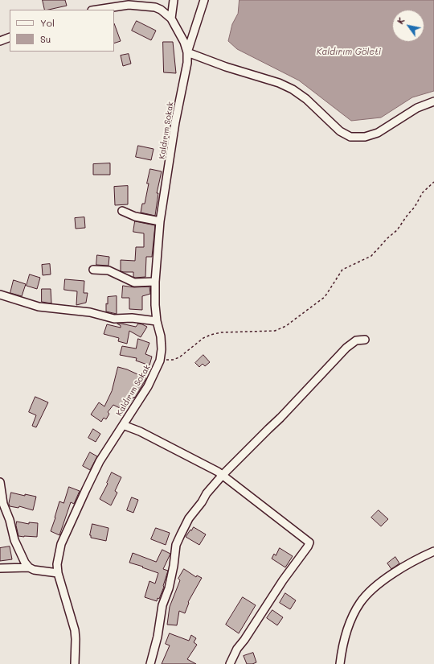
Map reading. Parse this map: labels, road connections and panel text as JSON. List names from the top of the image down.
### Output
{
  "streets": {
    "street": ["Kaldırım Sokak"]
  },
  "water": ["Kaldırım Göleti"],
  "legend": ["Yol", "Su"],
  "north": "top left"
}
